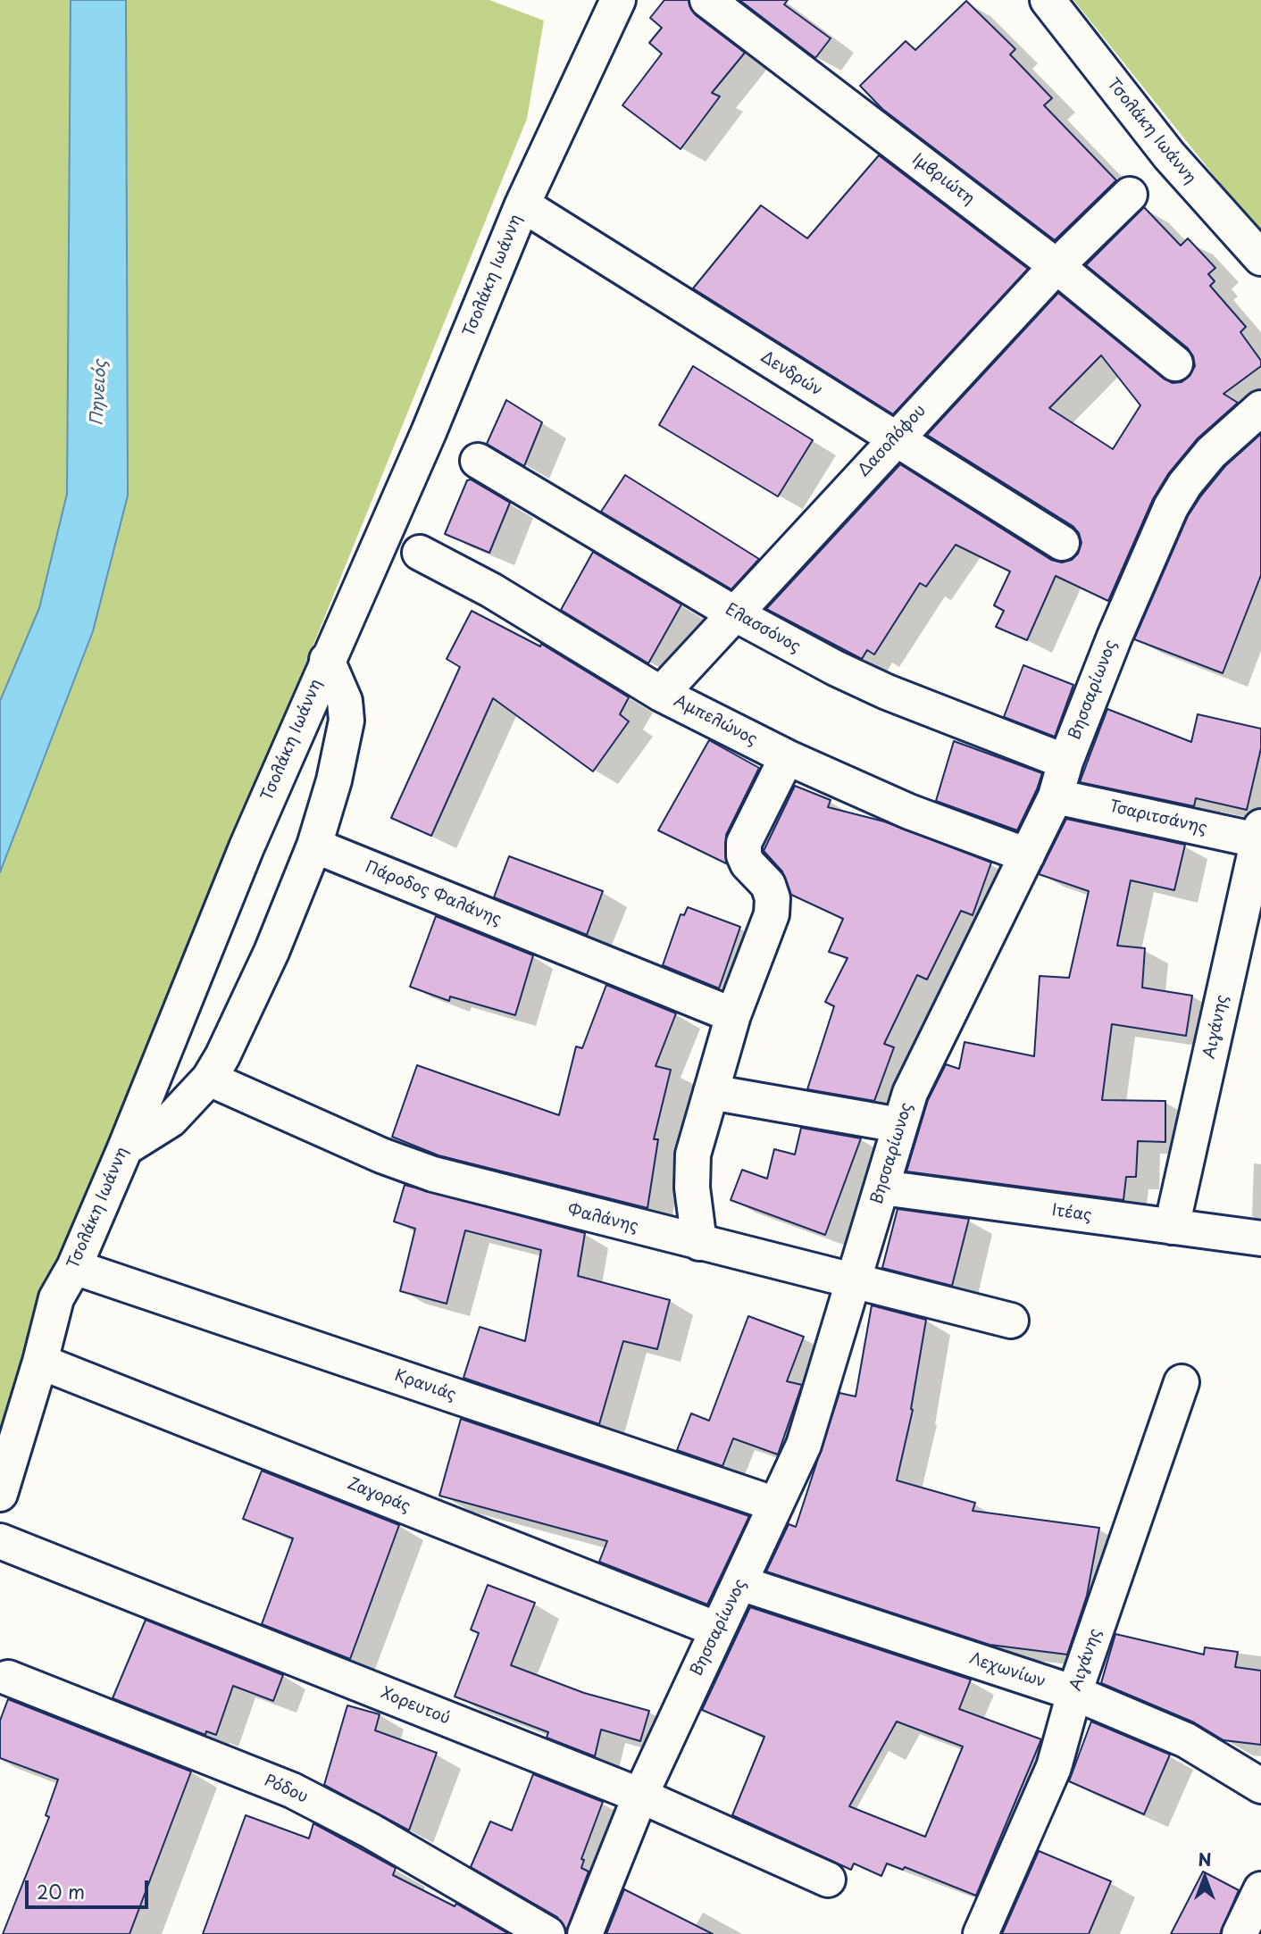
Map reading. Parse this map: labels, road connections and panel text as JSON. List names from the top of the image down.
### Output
{
  "streets": {
    "street": [
      "Τσολάκη Ιωάννη",
      "Ιμβριώτη",
      "Δενδρών",
      "Δασολόφου",
      "Ελασσόνος",
      "Βησσαρίωνος",
      "Αμπελώνος",
      "Τσαριτσάνης",
      "Πάροδος Φαλάνης",
      "Αιγάνης",
      "Ιτέας",
      "Φαλάνης",
      "Κρανιάς",
      "Ζαγοράς",
      "Λεχωνίων",
      "Χορευτού",
      "Ρόδου"
    ]
  },
  "crossings": [
    ["Τσολάκη Ιωάννη", "Δενδρών"],
    ["Τσολάκη Ιωάννη", "Κρανιάς"],
    ["Τσολάκη Ιωάννη", "Ζαγοράς"],
    ["Ιμβριώτη", "Δασολόφου"],
    ["Δενδρών", "Δασολόφου"],
    ["Δασολόφου", "Ελασσόνος"],
    ["Δασολόφου", "Αμπελώνος"],
    ["Ελασσόνος", "Βησσαρίωνος"],
    ["Βησσαρίωνος", "Αμπελώνος"],
    ["Βησσαρίωνος", "Τσαριτσάνης"],
    ["Βησσαρίωνος", "Ιτέας"],
    ["Βησσαρίωνος", "Φαλάνης"],
    ["Βησσαρίωνος", "Κρανιάς"],
    ["Βησσαρίωνος", "Ζαγοράς"],
    ["Βησσαρίωνος", "Λεχωνίων"],
    ["Βησσαρίωνος", "Χορευτού"],
    ["Τσαριτσάνης", "Αιγάνης"],
    ["Αιγάνης", "Ιτέας"],
    ["Αιγάνης", "Λεχωνίων"]
  ],
  "water": ["Πηνειός"],
  "scale_bar": "20 m",
  "north": "top"
}
